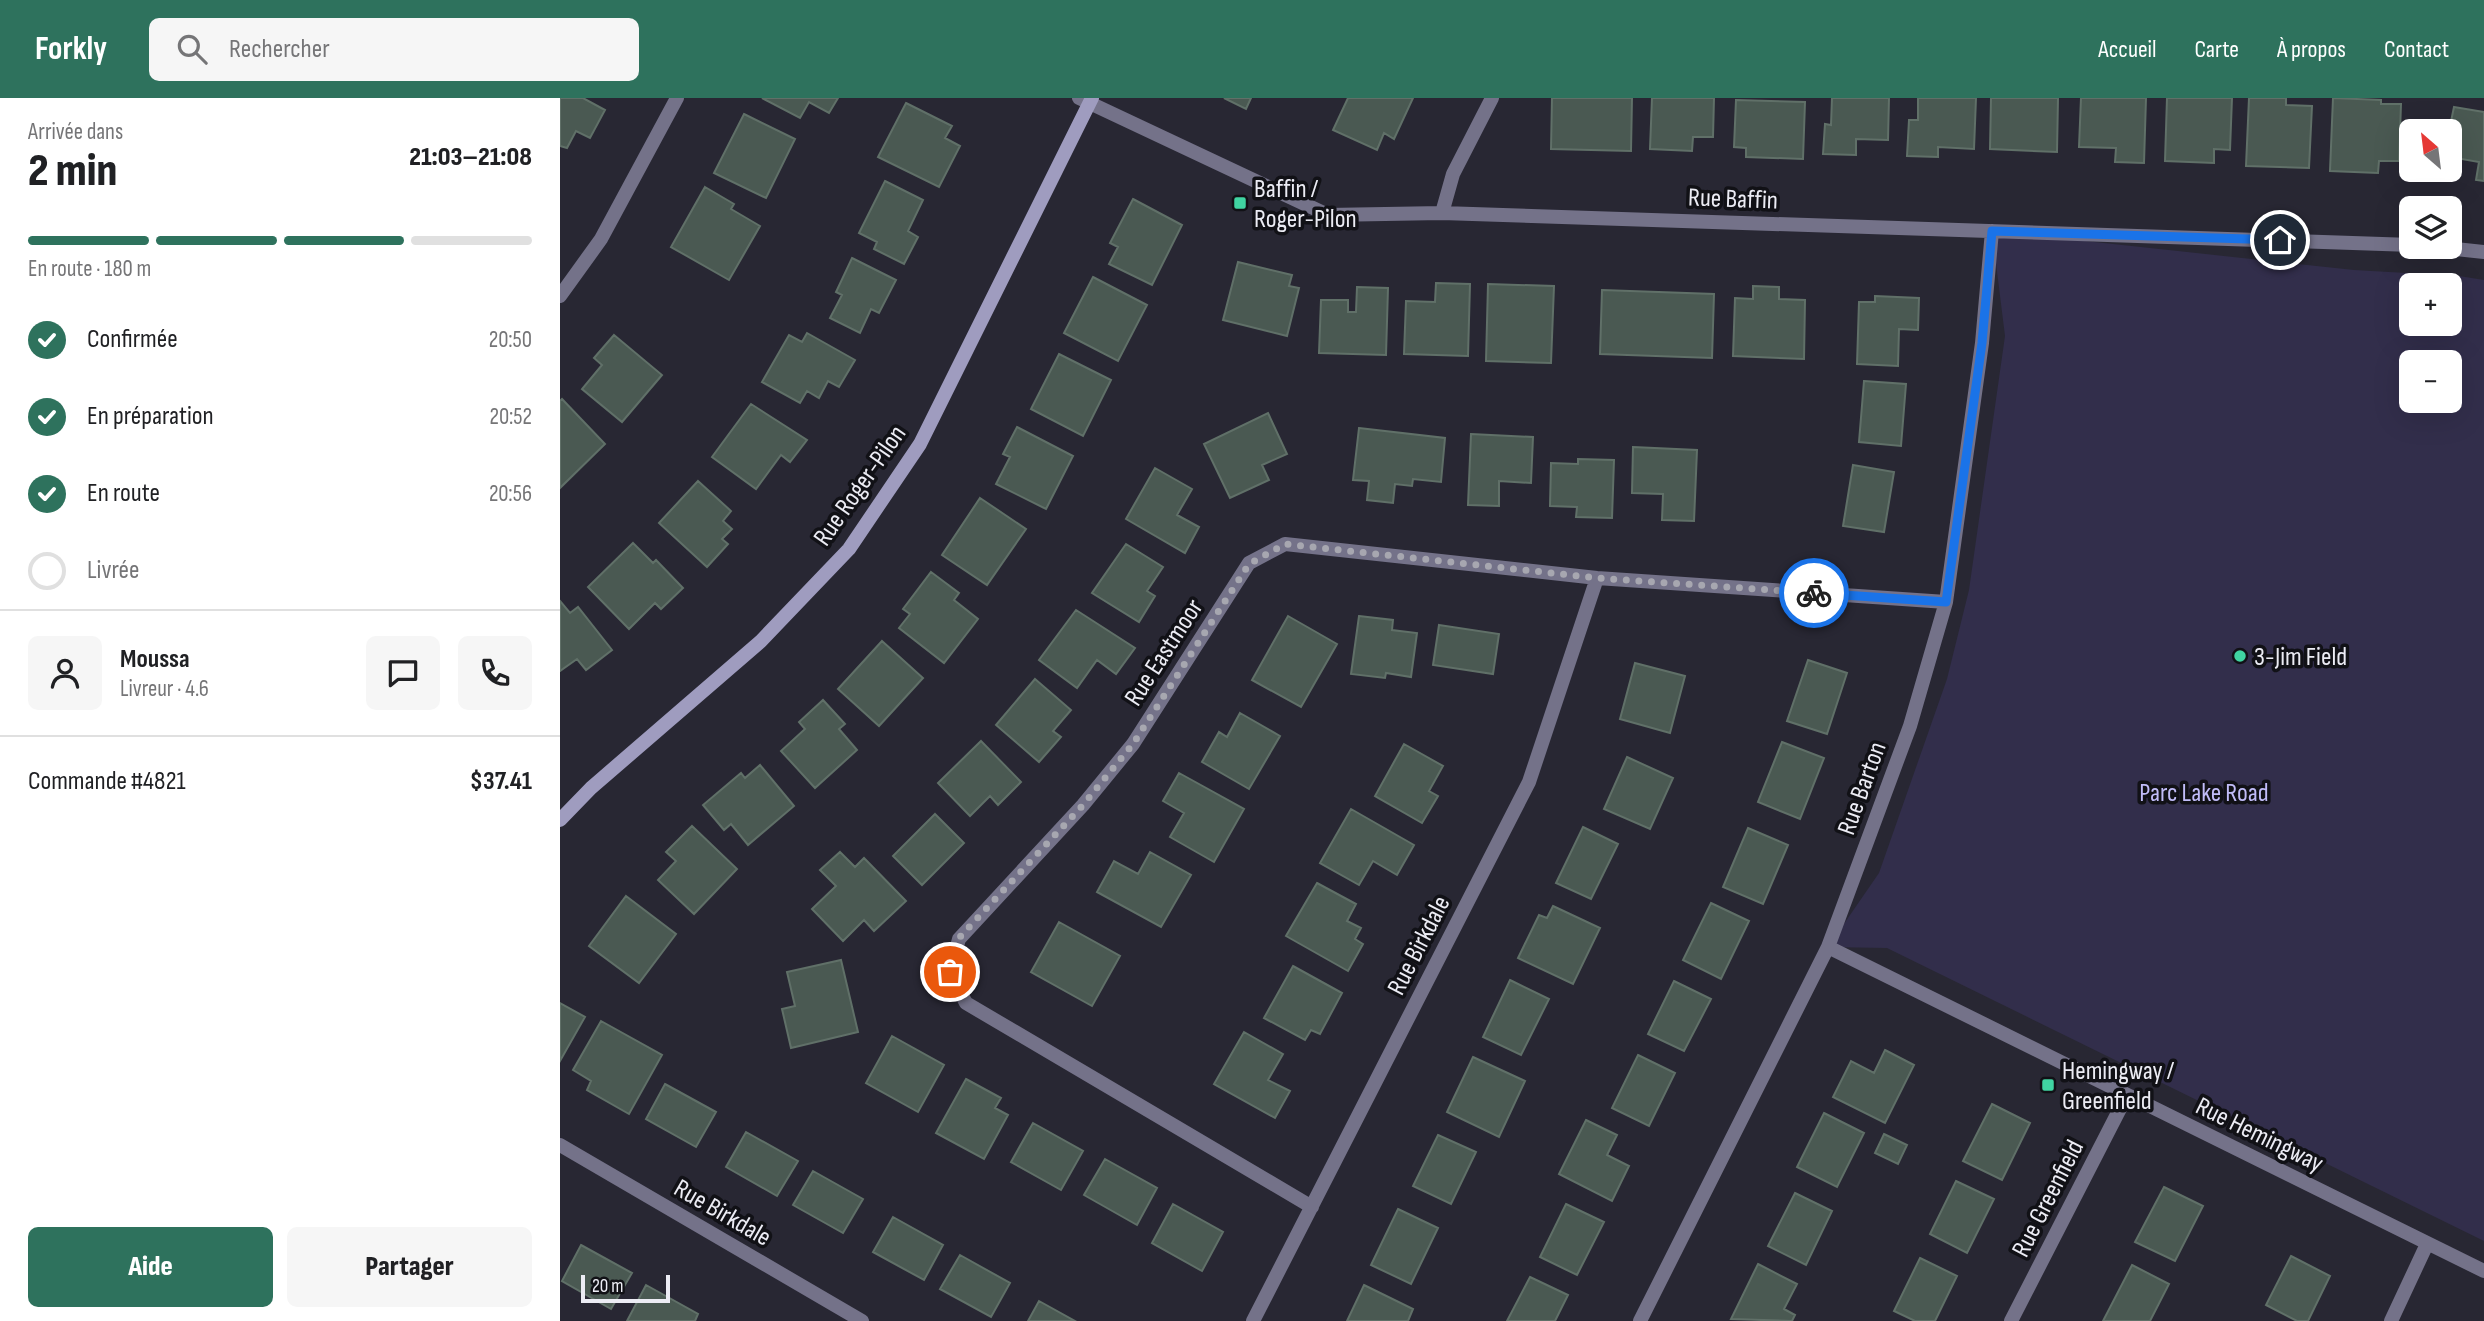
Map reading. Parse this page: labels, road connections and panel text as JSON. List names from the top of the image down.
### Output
{
  "streets": {
    "street": [
      "Rue Baffin",
      "Rue Roger-Pilon",
      "Rue Eastmoor",
      "Rue Barton",
      "Rue Birkdale",
      "Rue Hemingway",
      "Rue Greenfield"
    ]
  },
  "crossings": [
    ["Rue Baffin", "Rue Roger-Pilon"],
    ["Rue Baffin", "Rue Barton"],
    ["Rue Eastmoor", "Rue Barton"],
    ["Rue Eastmoor", "Rue Birkdale"],
    ["Rue Barton", "Rue Hemingway"],
    ["Rue Hemingway", "Rue Greenfield"]
  ],
  "parks": ["Parc Lake Road"],
  "places": {
    "transit": ["Baffin / Roger-Pilon", "Hemingway / Greenfield"],
    "other": ["3-Jim Field"]
  },
  "scale_bar": "20 m",
  "north": "top left",
  "page": {
    "header": "Forkly",
    "search": "Rechercher",
    "nav": [
      "Accueil",
      "Carte",
      "À propos",
      "Contact"
    ],
    "heading": ["2 min", "Arrivée dans", "21:03–21:08"],
    "panel": [
      "Moussa",
      "Livreur · 4.6",
      "Commande #4821",
      "$37.41"
    ],
    "map_buttons": ["+", "−"],
    "bar": "En route · 180 m",
    "list": [
      ["Confirmée", "20:50"],
      ["En préparation", "20:52"],
      ["En route", "20:56"],
      "Livrée"
    ],
    "buttons": ["Aide", "Partager"],
    "scale": "20 m"
  }
}
